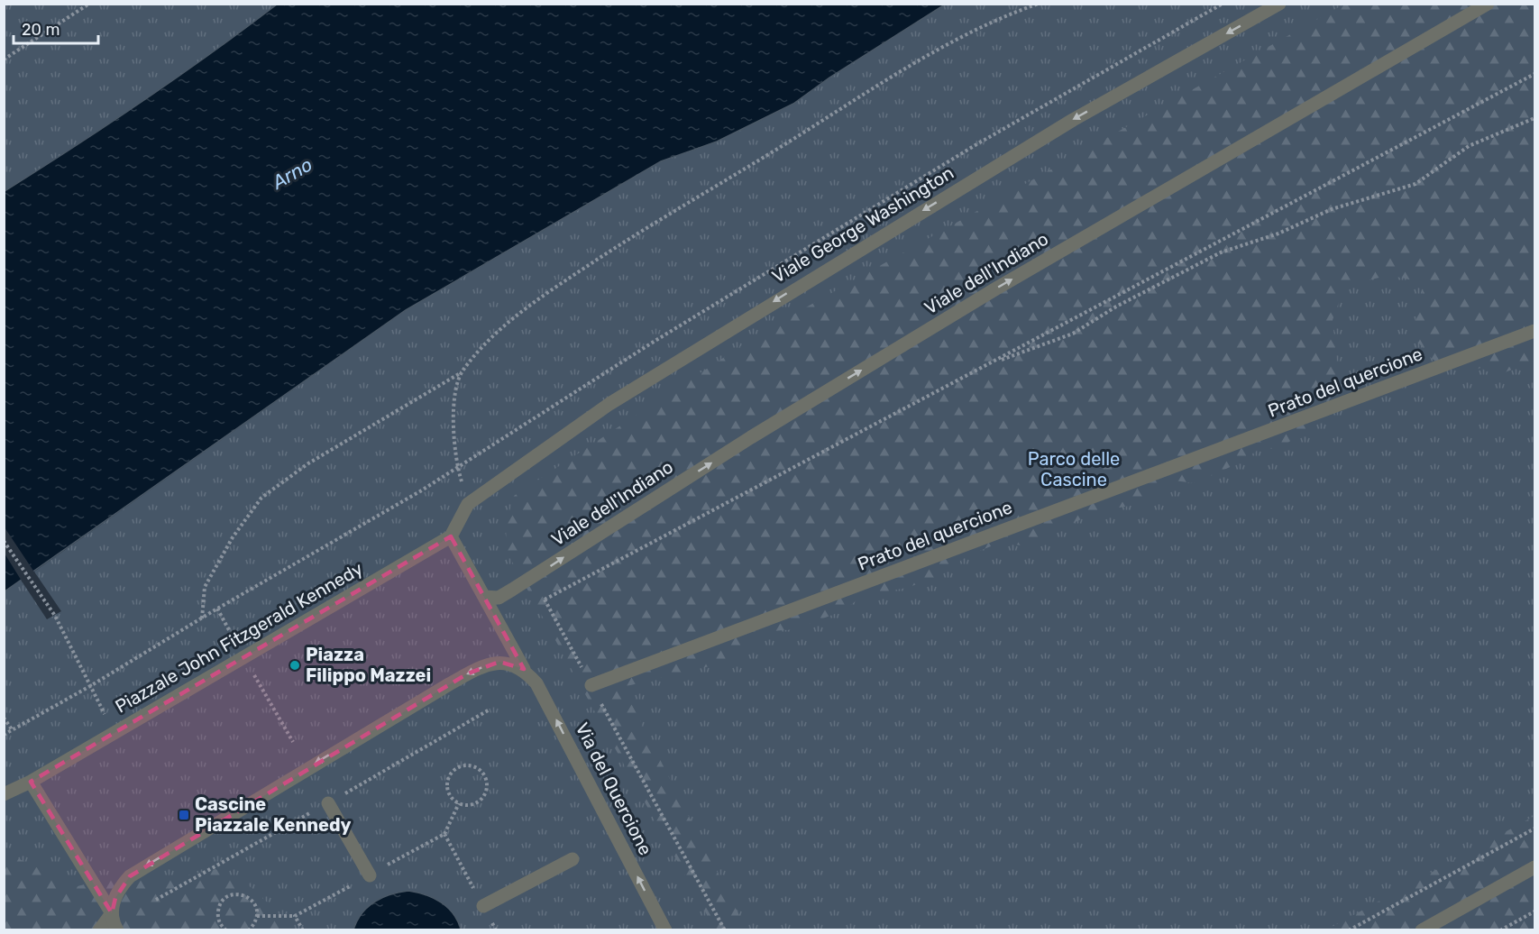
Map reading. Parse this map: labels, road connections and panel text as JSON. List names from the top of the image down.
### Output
{
  "streets": {
    "street": [
      "Viale George Washington",
      "Viale dell'Indiano",
      "Prato del quercione",
      "Piazzale John Fitzgerald Kennedy",
      "Via del Quercione"
    ]
  },
  "one_way": ["Viale George Washington", "Viale dell'Indiano", "Via del Quercione"],
  "water": ["Arno"],
  "parks": ["Parco delle Cascine"],
  "places": {
    "other": ["Piazza Filippo Mazzei"],
    "transit": ["Cascine Piazzale Kennedy"]
  },
  "scale_bar": "20 m"
}
